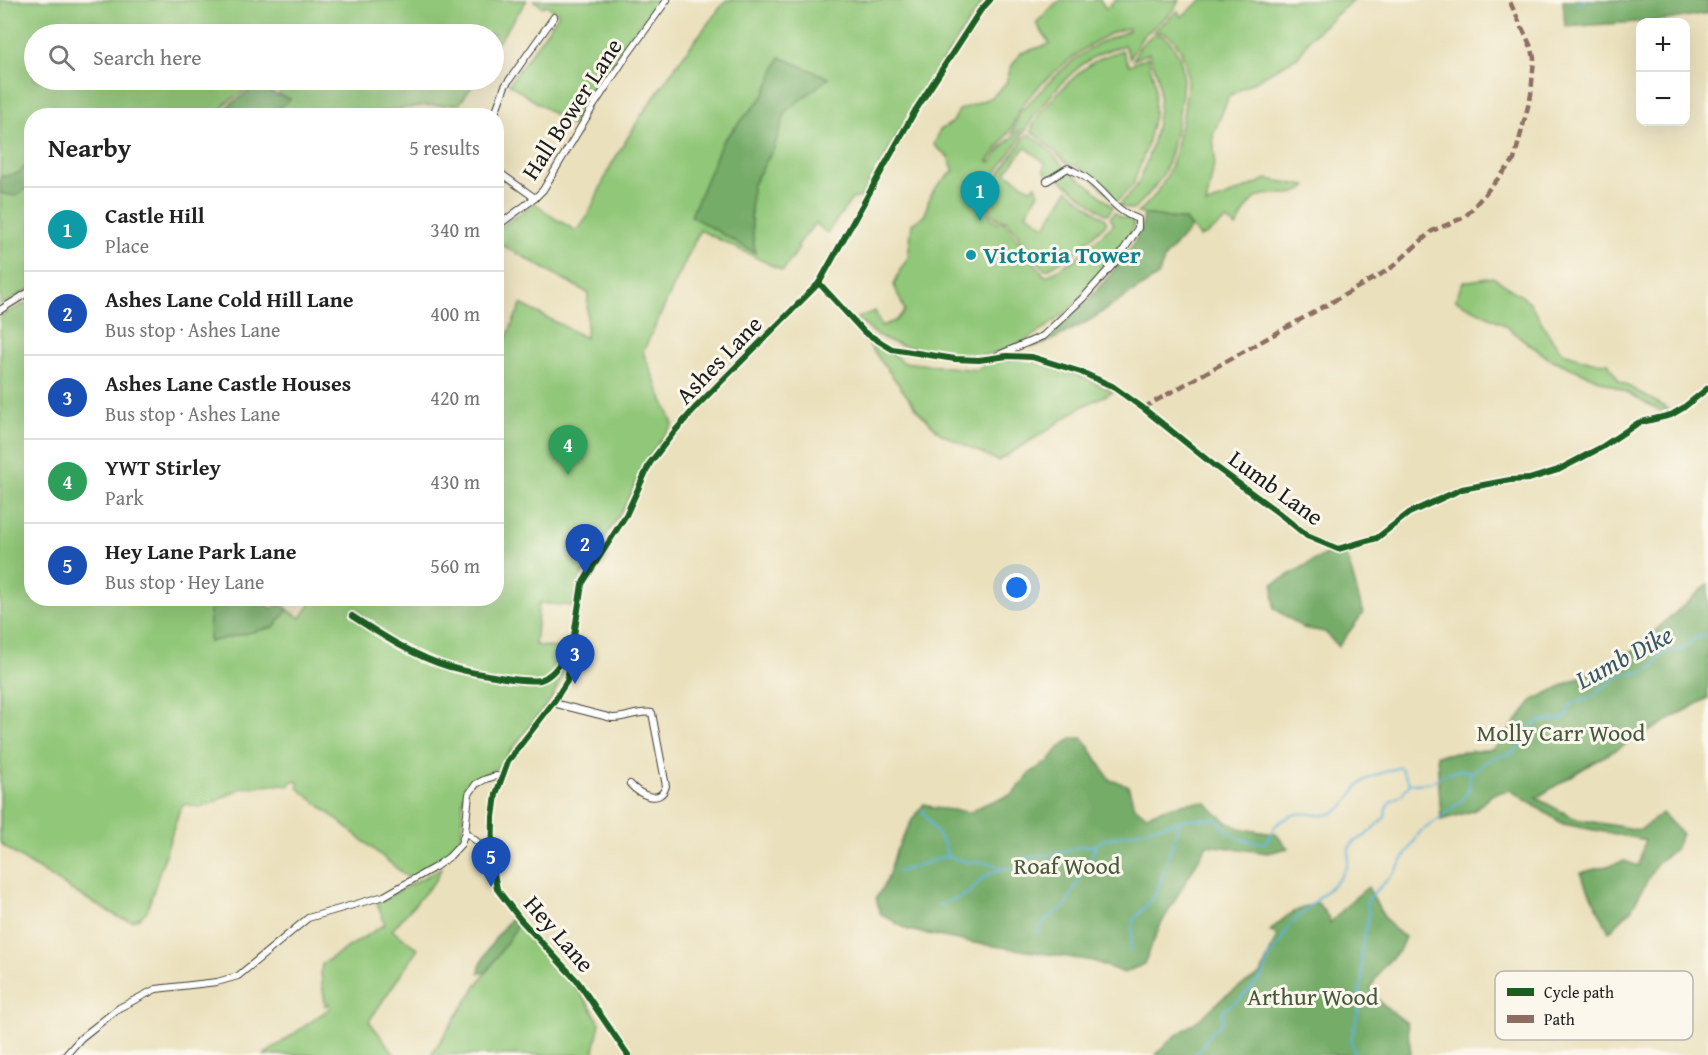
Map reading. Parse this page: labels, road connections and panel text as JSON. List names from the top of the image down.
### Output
{
  "streets": {
    "street": [
      "Hall Bower Lane",
      "Ashes Lane",
      "Lumb Lane",
      "Hey Lane"
    ]
  },
  "crossings": [
    ["Ashes Lane", "Lumb Lane"],
    ["Ashes Lane", "Hey Lane"]
  ],
  "water": ["Lumb Dike"],
  "parks": ["Molly Carr Wood", "Roaf Wood", "Arthur Wood"],
  "places": ["Victoria Tower"],
  "legend": ["Cycle path", "Path"],
  "page": {
    "map_buttons": ["+", "−"],
    "search": "Search here",
    "heading": ["Nearby", "5 results"],
    "pins": [
      "1",
      "4",
      "2",
      "3",
      "5"
    ],
    "list": [
      {
        "mark": "1",
        "name": "Castle Hill",
        "note": "Place",
        "value": "340 m"
      },
      {
        "mark": "2",
        "name": "Ashes Lane Cold Hill Lane",
        "note": "Bus stop · Ashes Lane",
        "value": "400 m"
      },
      {
        "mark": "3",
        "name": "Ashes Lane Castle Houses",
        "note": "Bus stop · Ashes Lane",
        "value": "420 m"
      },
      {
        "mark": "4",
        "name": "YWT Stirley",
        "note": "Park",
        "value": "430 m"
      },
      {
        "mark": "5",
        "name": "Hey Lane Park Lane",
        "note": "Bus stop · Hey Lane",
        "value": "560 m"
      }
    ]
  }
}
